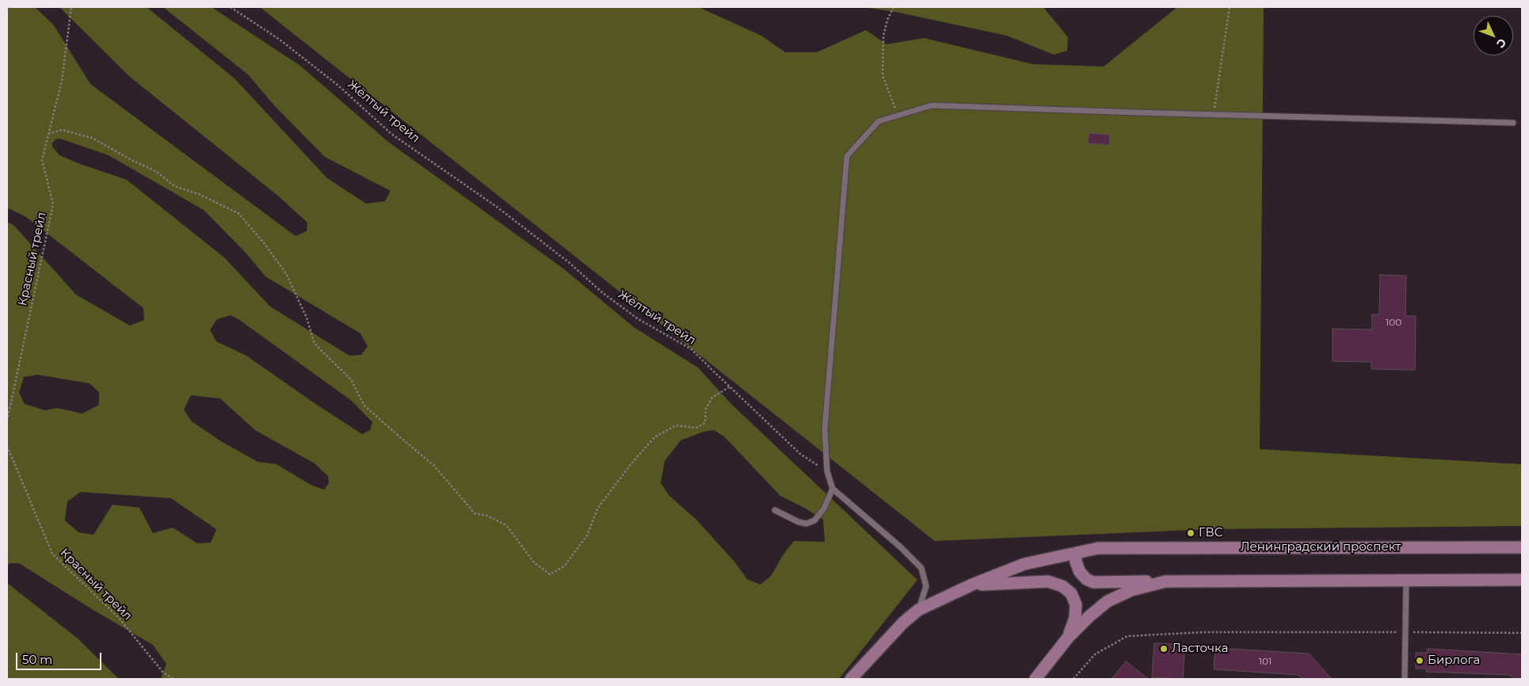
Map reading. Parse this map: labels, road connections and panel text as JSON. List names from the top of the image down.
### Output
{
  "streets": {
    "main road": ["Ленинградский проспект"],
    "path": ["Жёлтый трейл", "Красный трейл"]
  },
  "places": ["ГВС", "Ласточка", "Бирлога"],
  "house_numbers": ["100", "101"],
  "scale_bar": "50 m",
  "north": "bottom right"
}
